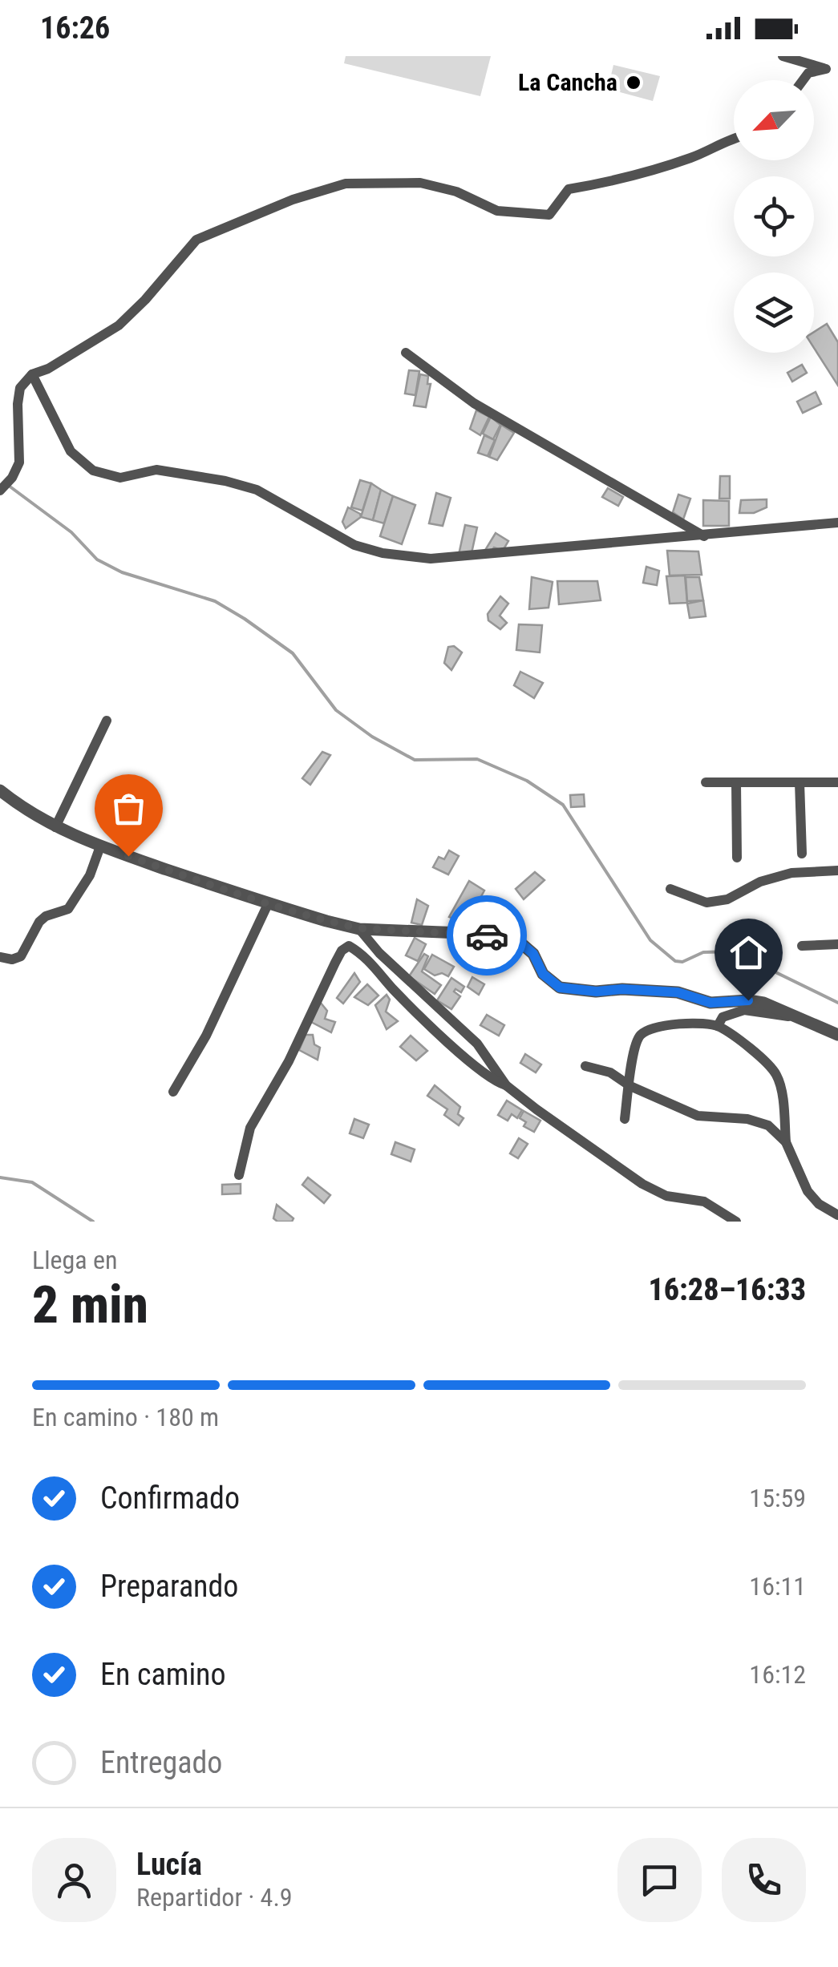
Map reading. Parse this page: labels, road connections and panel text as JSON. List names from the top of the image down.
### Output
{
  "places": ["La Cancha"],
  "north": "bottom left",
  "page": {
    "status": "16:26",
    "heading": ["2 min", "Llega en", "16:28–16:33"],
    "panel": ["Lucía", "Repartidor · 4.9"],
    "bar": "En camino · 180 m",
    "list": [
      ["Confirmado", "15:59"],
      ["Preparando", "16:11"],
      ["En camino", "16:12"],
      "Entregado"
    ]
  }
}
